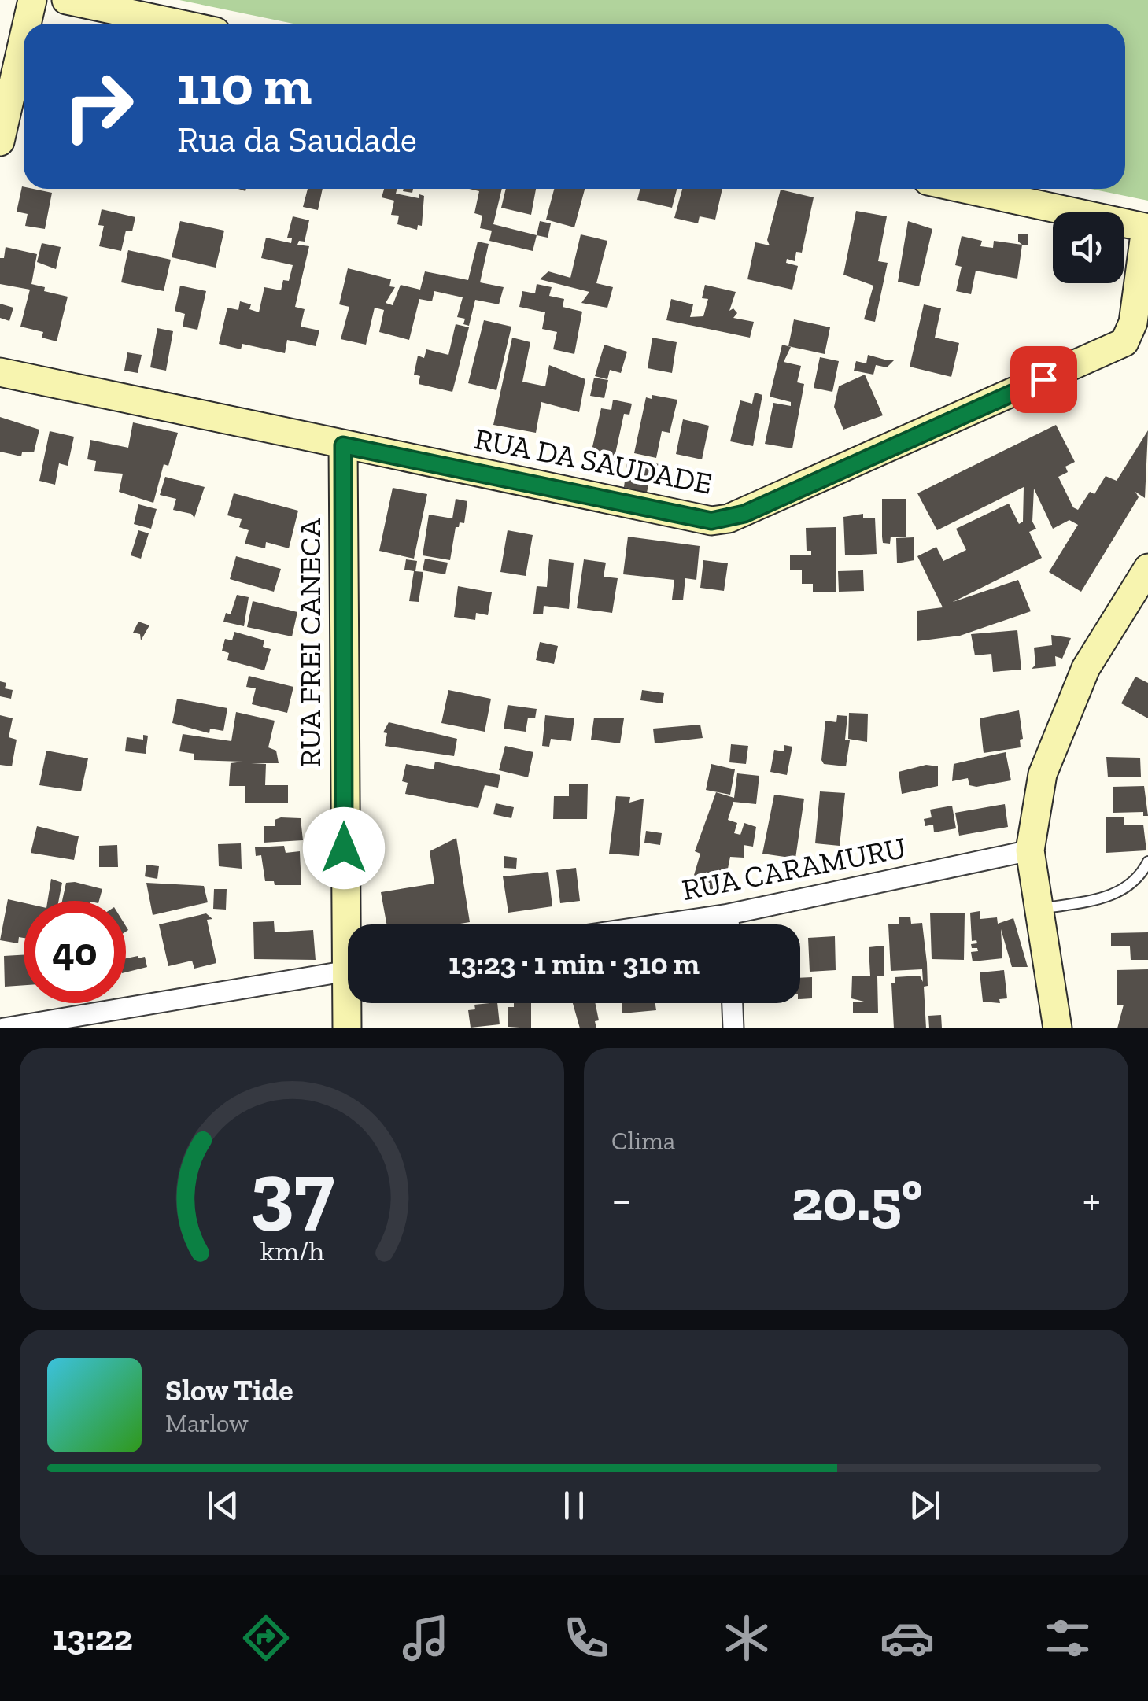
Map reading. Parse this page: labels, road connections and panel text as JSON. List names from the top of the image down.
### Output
{
  "streets": {
    "street": ["RUA DA SAUDADE", "RUA FREI CANECA", "RUA CARAMURU"]
  },
  "crossings": [
    ["RUA DA SAUDADE", "RUA FREI CANECA"]
  ],
  "page": {
    "turn": ["110 m", "Rua da Saudade"],
    "limit": "40",
    "trip": "13:23 · 1 min · 310 m",
    "tile": "Clima",
    "heat": ["−", "20.5°", "+"],
    "song": ["Slow Tide", "Marlow"],
    "tabs": "13:22",
    "gauge": ["37", "km/h"]
  }
}
